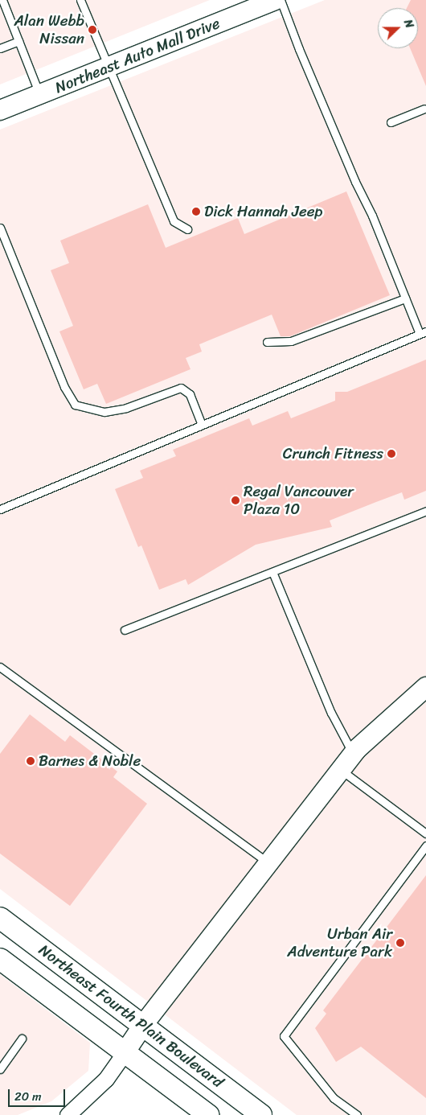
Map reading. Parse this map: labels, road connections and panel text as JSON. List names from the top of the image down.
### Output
{
  "streets": {
    "main road": ["Northeast Fourth Plain Boulevard"],
    "street": ["Northeast Auto Mall Drive"]
  },
  "places": [
    "Alan Webb Nissan",
    "Dick Hannah Jeep",
    "Crunch Fitness",
    "Regal Vancouver Plaza 10",
    "Barnes & Noble",
    "Urban Air Adventure Park"
  ],
  "scale_bar": "20 m",
  "north": "right"
}
